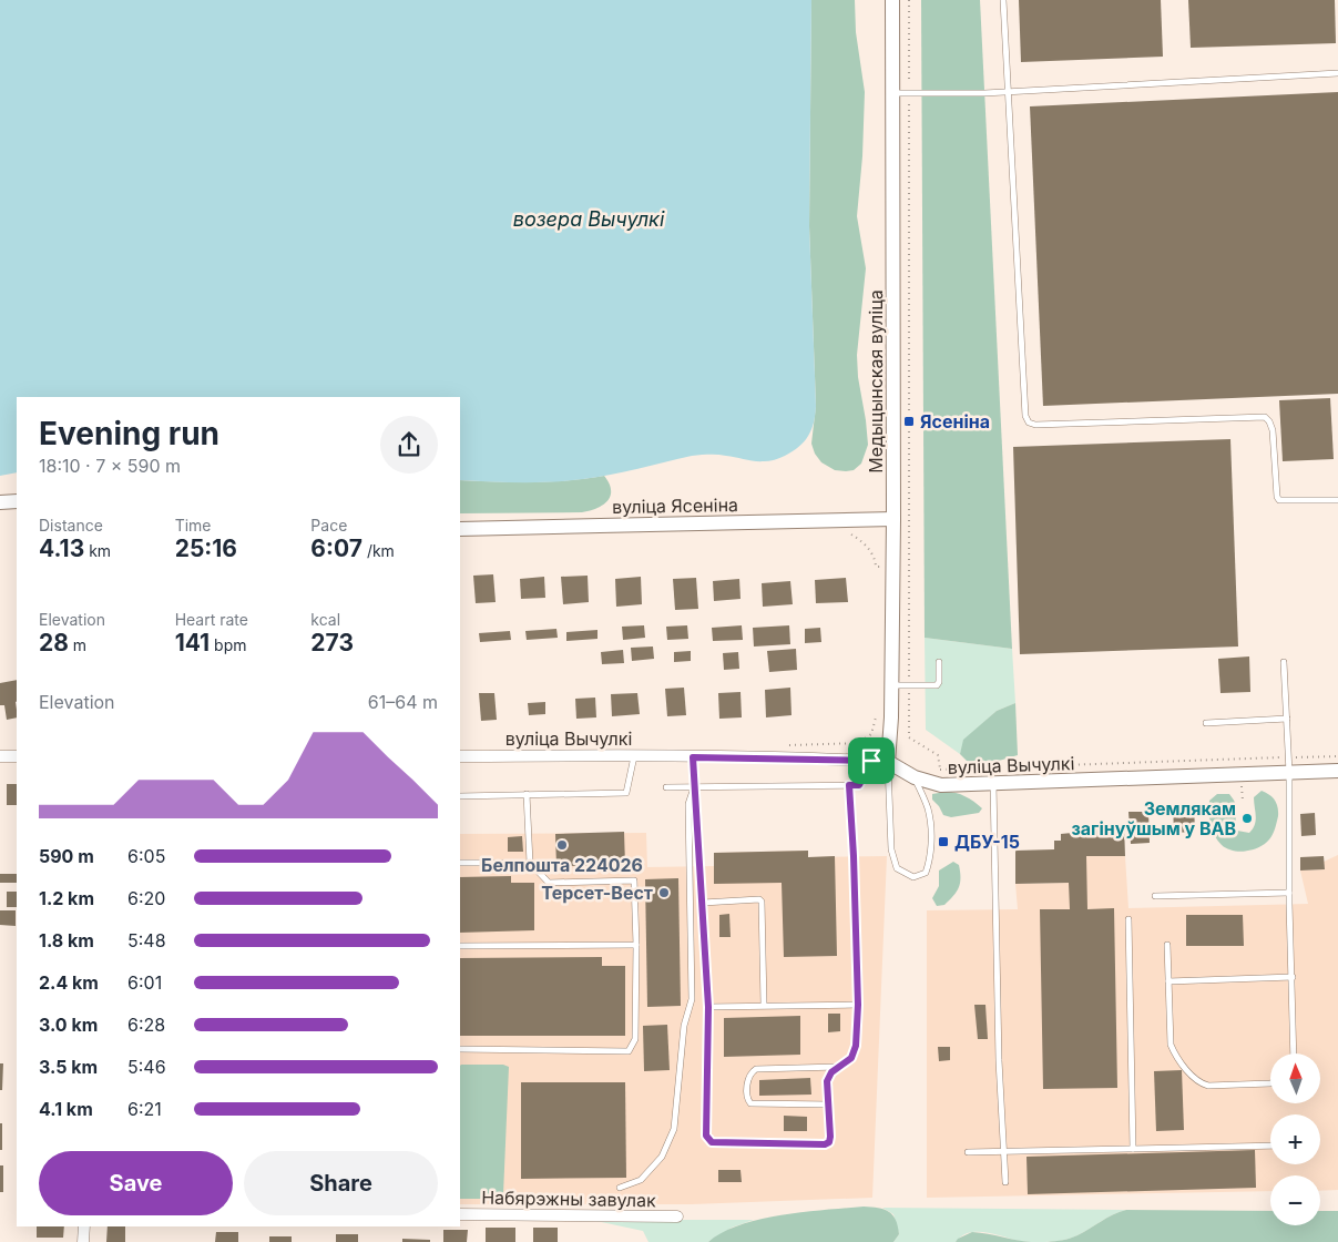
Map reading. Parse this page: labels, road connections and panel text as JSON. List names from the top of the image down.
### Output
{
  "streets": {
    "street": [
      "Медыцынская вуліца",
      "вуліца Ясеніна",
      "вуліца Вычулкі",
      "Набярэжны завулак"
    ]
  },
  "crossings": [
    ["Медыцынская вуліца", "вуліца Ясеніна"],
    ["Медыцынская вуліца", "вуліца Вычулкі"]
  ],
  "water": ["возера Вычулкі"],
  "places": {
    "transit": ["Ясеніна", "ДБУ-15"],
    "other": ["Землякам загінуўшым у ВАВ", "Белпошта 224026", "Терсет-Вест"]
  },
  "north": "top",
  "page": {
    "heading": ["Evening run", "18:10 · 7 × 590 m"],
    "stats": [
      ["Distance", "4.13 km"],
      ["Time", "25:16"],
      ["Pace", "6:07 /km"],
      ["Elevation", "28 m"],
      ["Heart rate", "141 bpm"],
      ["kcal", "273"]
    ],
    "chart": ["Elevation", "61–64 m"],
    "list": [
      {
        "name": "590 m",
        "note": "6:05"
      },
      {
        "name": "1.2 km",
        "note": "6:20"
      },
      {
        "name": "1.8 km",
        "note": "5:48"
      },
      {
        "name": "2.4 km",
        "note": "6:01"
      },
      {
        "name": "3.0 km",
        "note": "6:28"
      },
      {
        "name": "3.5 km",
        "note": "5:46"
      },
      {
        "name": "4.1 km",
        "note": "6:21"
      }
    ],
    "map_buttons": ["+", "−"],
    "buttons": ["Save", "Share"]
  }
}
